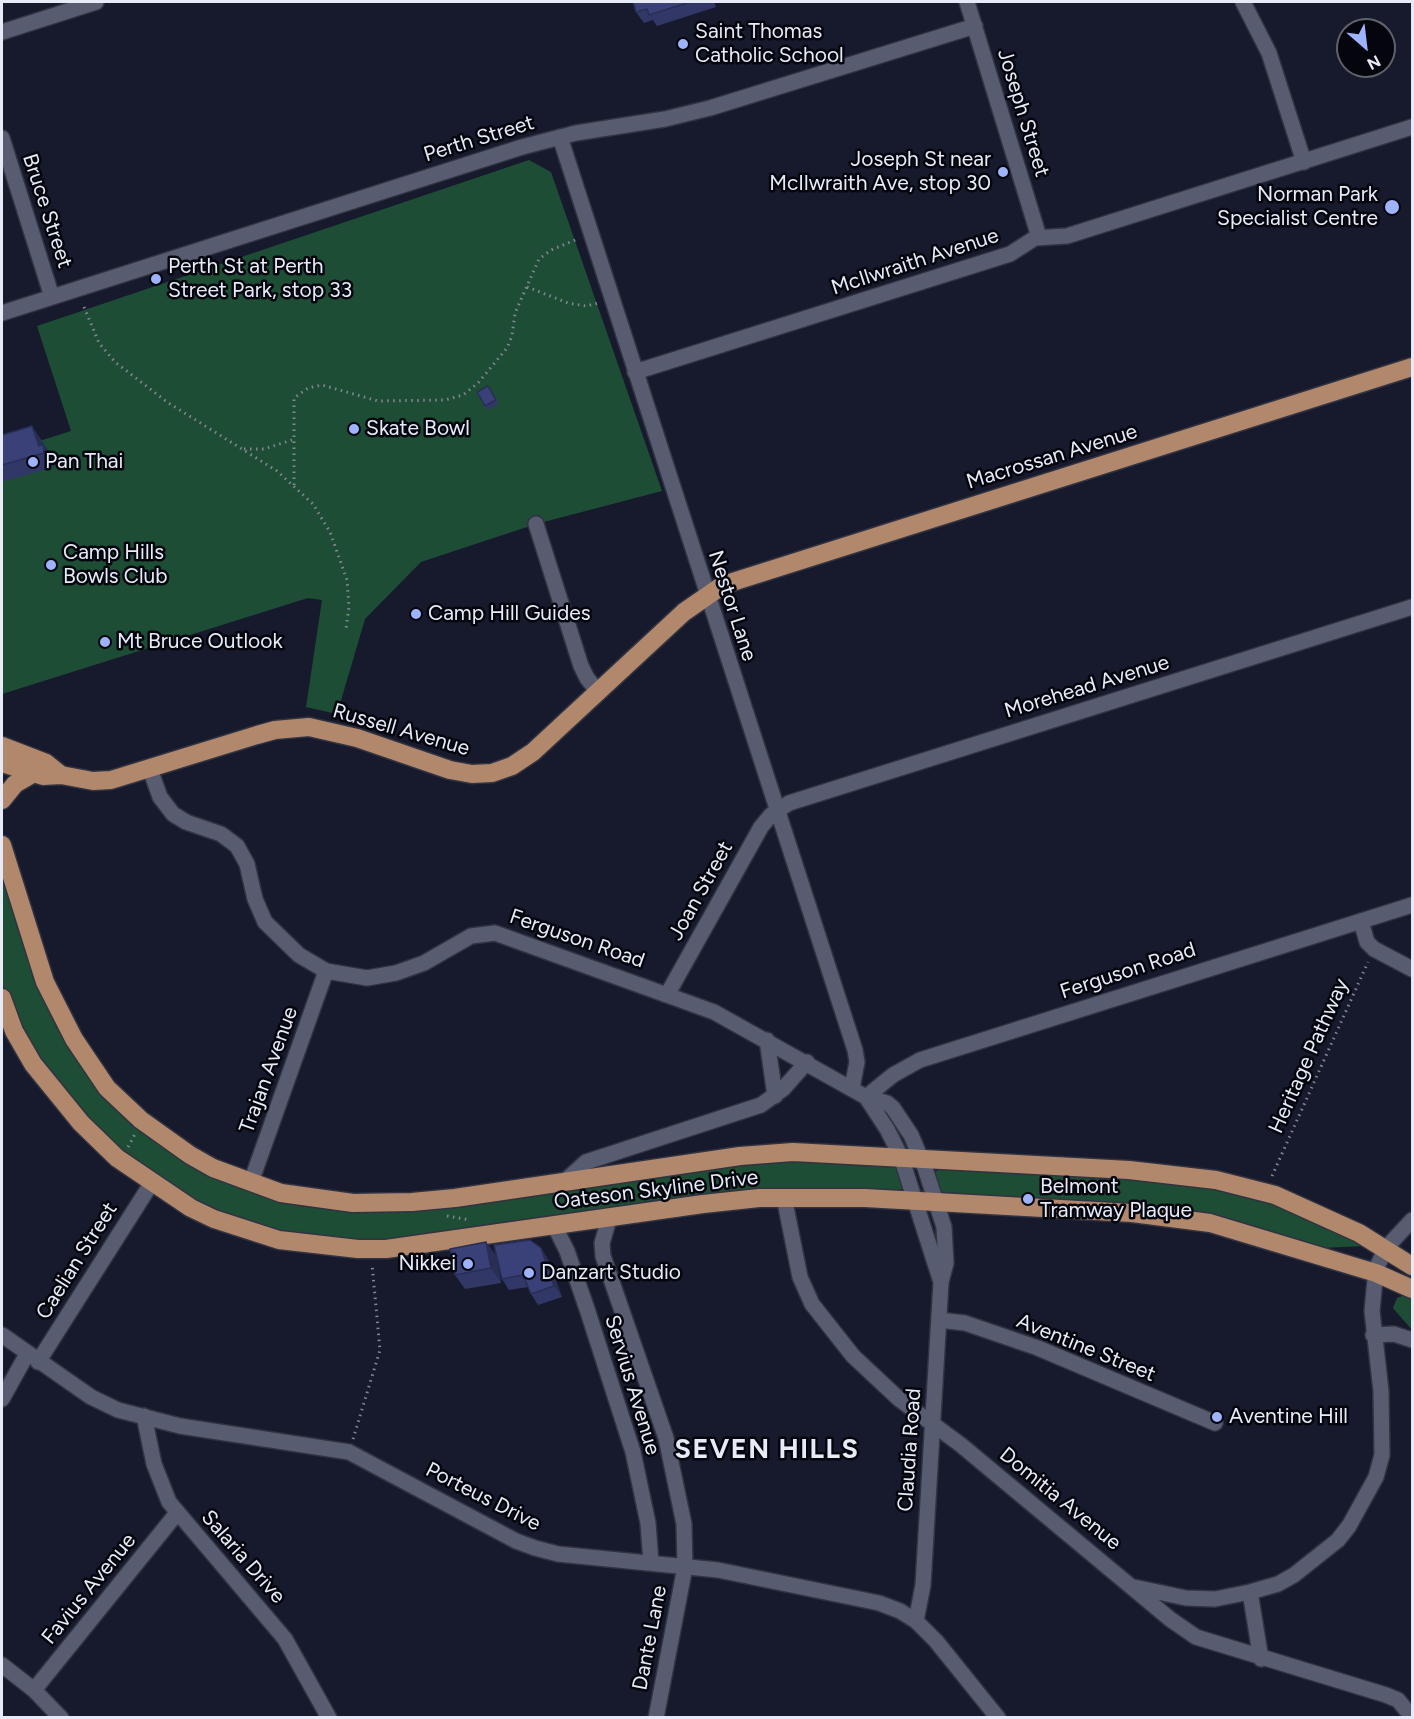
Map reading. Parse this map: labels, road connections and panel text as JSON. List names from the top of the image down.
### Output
{
  "streets": {
    "main road": ["Macrossan Avenue", "Russell Avenue", "Oateson Skyline Drive"],
    "street": [
      "Joseph Street",
      "Perth Street",
      "Bruce Street",
      "McIlwraith Avenue",
      "Nestor Lane",
      "Morehead Avenue",
      "Joan Street",
      "Ferguson Road",
      "Trajan Avenue",
      "Caelian Street",
      "Aventine Street",
      "Servius Avenue",
      "Claudia Road",
      "Porteus Drive",
      "Domitia Avenue",
      "Salaria Drive",
      "Favius Avenue",
      "Dante Lane"
    ],
    "path": ["Heritage Pathway"]
  },
  "crossings": [
    ["Joseph Street", "Perth Street"],
    ["Joseph Street", "McIlwraith Avenue"],
    ["Perth Street", "Bruce Street"],
    ["Perth Street", "Nestor Lane"],
    ["McIlwraith Avenue", "Nestor Lane"],
    ["Macrossan Avenue", "Nestor Lane"],
    ["Macrossan Avenue", "Russell Avenue"],
    ["Nestor Lane", "Morehead Avenue"],
    ["Nestor Lane", "Russell Avenue"],
    ["Nestor Lane", "Joan Street"],
    ["Nestor Lane", "Ferguson Road"],
    ["Morehead Avenue", "Joan Street"],
    ["Russell Avenue", "Ferguson Road"],
    ["Joan Street", "Ferguson Road"],
    ["Ferguson Road", "Trajan Avenue"],
    ["Ferguson Road", "Oateson Skyline Drive"],
    ["Ferguson Road", "Claudia Road"],
    ["Trajan Avenue", "Oateson Skyline Drive"],
    ["Oateson Skyline Drive", "Caelian Street"],
    ["Oateson Skyline Drive", "Servius Avenue"],
    ["Oateson Skyline Drive", "Claudia Road"],
    ["Oateson Skyline Drive", "Domitia Avenue"],
    ["Caelian Street", "Porteus Drive"],
    ["Aventine Street", "Claudia Road"],
    ["Servius Avenue", "Porteus Drive"],
    ["Servius Avenue", "Dante Lane"],
    ["Claudia Road", "Porteus Drive"],
    ["Claudia Road", "Domitia Avenue"],
    ["Porteus Drive", "Salaria Drive"],
    ["Porteus Drive", "Dante Lane"],
    ["Salaria Drive", "Favius Avenue"]
  ],
  "districts": ["SEVEN HILLS"],
  "places": [
    "Saint Thomas Catholic School",
    "Joseph St near McIlwraith Ave, stop 30",
    "Norman Park Specialist Centre",
    "Perth St at Perth Street Park, stop 33",
    "Skate Bowl",
    "Pan Thai",
    "Camp Hills Bowls Club",
    "Camp Hill Guides",
    "Mt Bruce Outlook",
    "Belmont Tramway Plaque",
    "Nikkei",
    "Danzart Studio",
    "Aventine Hill"
  ],
  "north": "bottom right"
}
